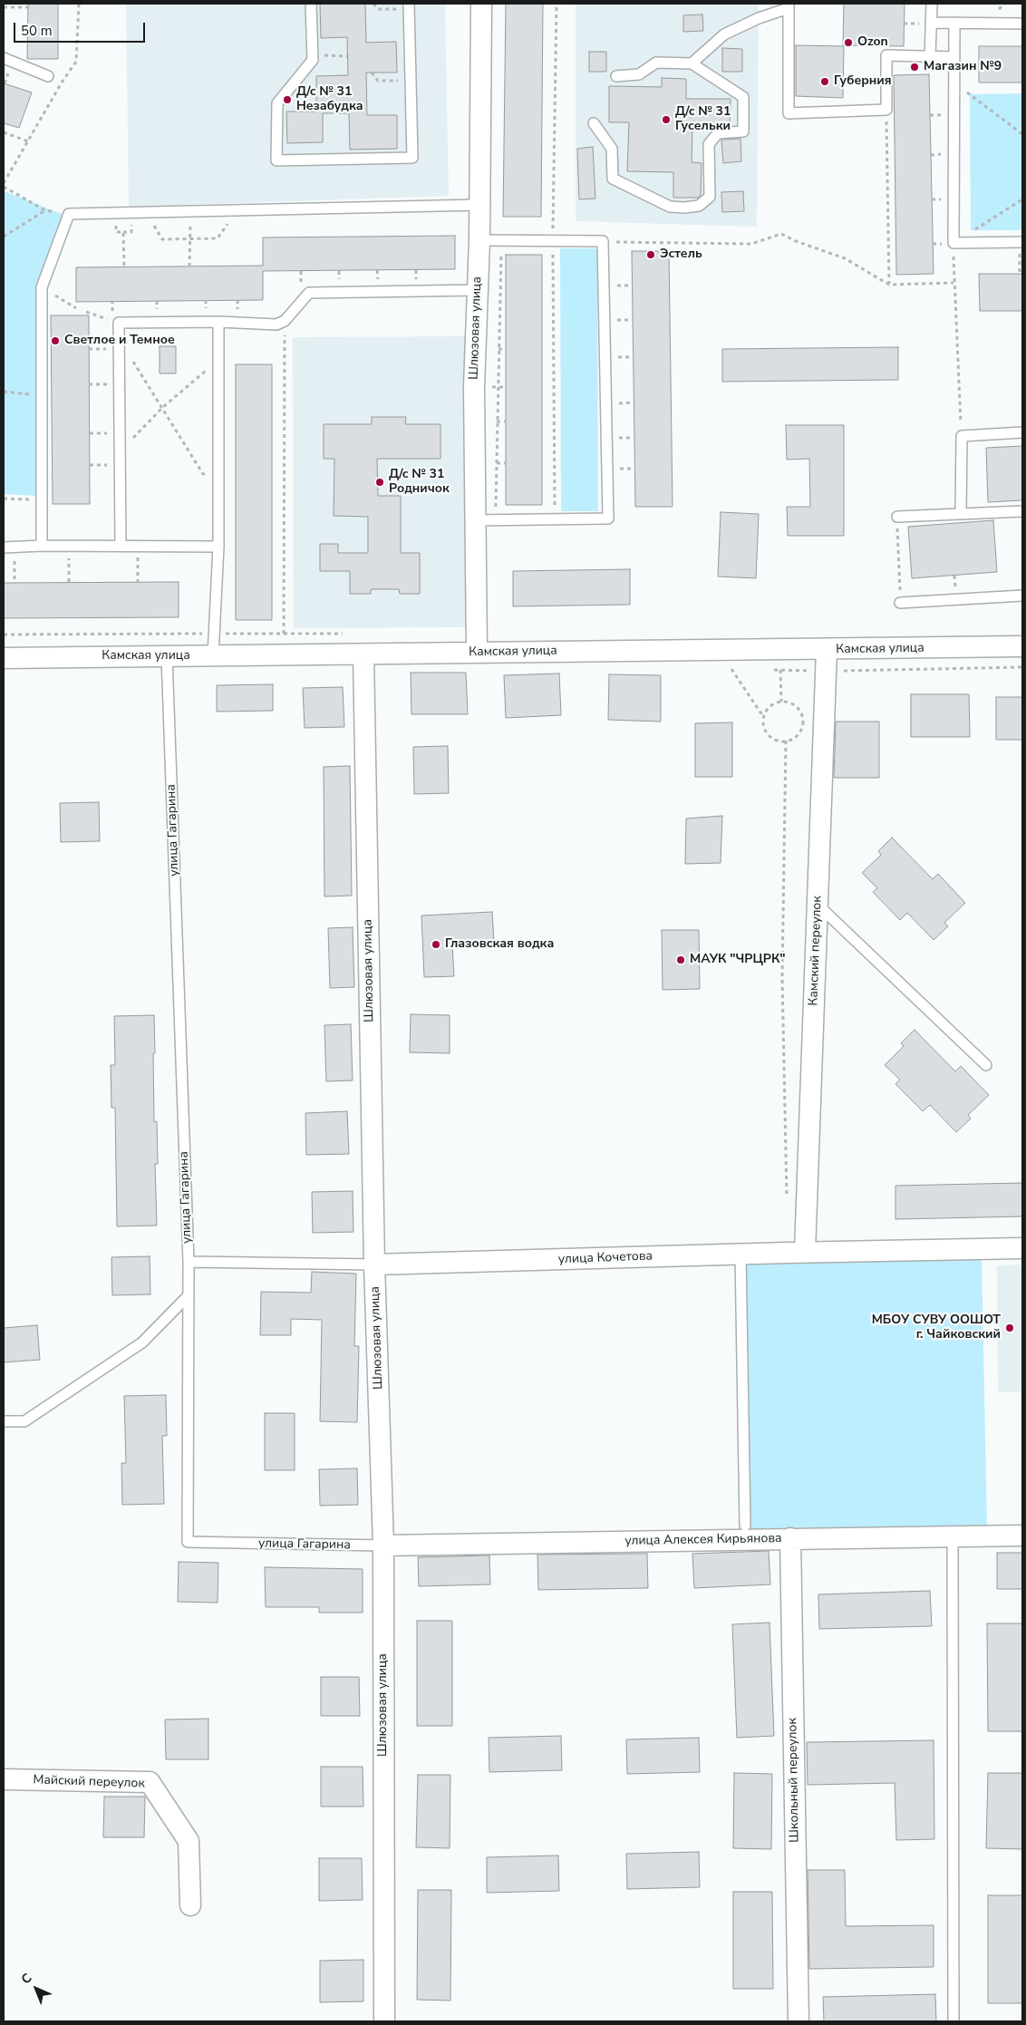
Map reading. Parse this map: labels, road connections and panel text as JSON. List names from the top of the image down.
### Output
{
  "streets": {
    "street": [
      "Шлюзовая улица",
      "Камская улица",
      "Камский переулок",
      "улица Кочетова",
      "улица Алексея Кирьянова",
      "Школьный переулок",
      "Майский переулок"
    ],
    "lane": ["улица Гагарина"]
  },
  "crossings": [
    ["Шлюзовая улица", "Камская улица"],
    ["Шлюзовая улица", "улица Гагарина"],
    ["Шлюзовая улица", "улица Кочетова"],
    ["Шлюзовая улица", "улица Алексея Кирьянова"],
    ["Камская улица", "улица Гагарина"],
    ["Камская улица", "Камский переулок"],
    ["улица Гагарина", "улица Кочетова"],
    ["улица Гагарина", "улица Алексея Кирьянова"],
    ["Камский переулок", "улица Кочетова"],
    ["улица Алексея Кирьянова", "Школьный переулок"]
  ],
  "places": [
    "Ozon",
    "Магазин №9",
    "Губерния",
    "Д/с № 31 Незабудка",
    "Д/с № 31 Гусельки",
    "Эстель",
    "Светлое и Темное",
    "Д/с № 31 Родничок",
    "Глазовская водка",
    "МАУК \"ЧРЦРК\"",
    "МБОУ СУВУ ООШОТ г. Чайковский"
  ],
  "scale_bar": "50 m",
  "north": "top left"
}
